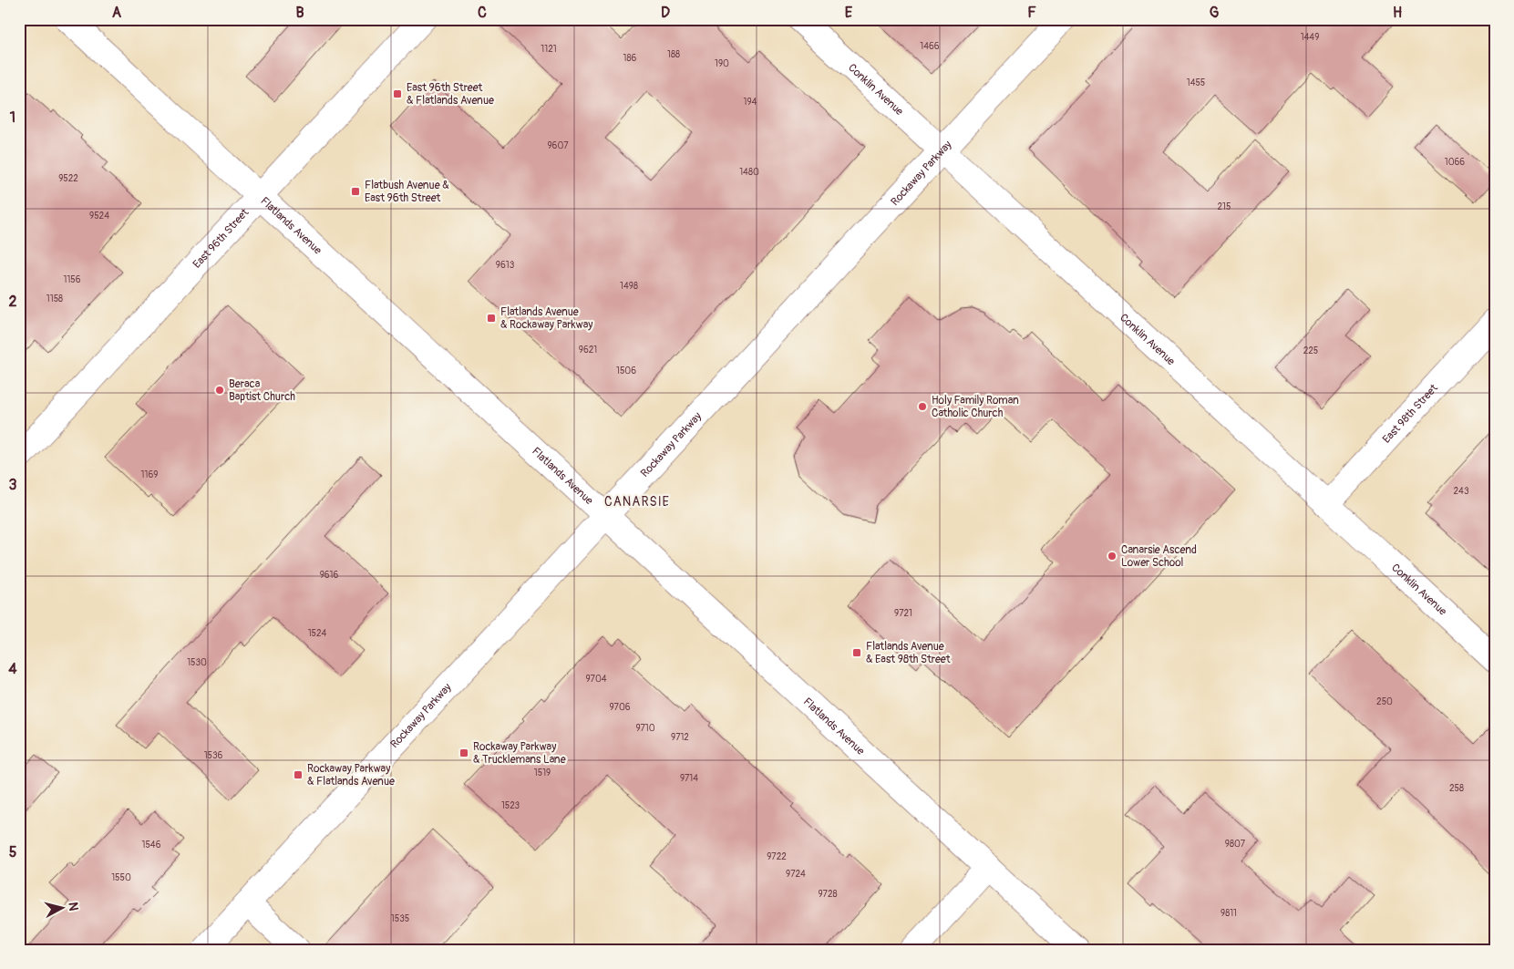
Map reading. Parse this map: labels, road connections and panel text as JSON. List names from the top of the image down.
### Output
{
  "streets": {
    "street": [
      "Conklin Avenue",
      "Rockaway Parkway",
      "Flatlands Avenue",
      "East 96th Street",
      "East 98th Street"
    ]
  },
  "crossings": [
    ["Conklin Avenue", "Rockaway Parkway"],
    ["Conklin Avenue", "East 98th Street"],
    ["Rockaway Parkway", "Flatlands Avenue"],
    ["Flatlands Avenue", "East 96th Street"]
  ],
  "districts": ["CANARSIE"],
  "places": {
    "transit": [
      "East 96th Street & Flatlands Avenue",
      "Flatbush Avenue & East 96th Street",
      "Flatlands Avenue & Rockaway Parkway",
      "Flatlands Avenue & East 98th Street",
      "Rockaway Parkway & Trucklemans Lane",
      "Rockaway Parkway & Flatlands Avenue"
    ],
    "other": ["Beraca Baptist Church", "Holy Family Roman Catholic Church", "Canarsie Ascend Lower School"]
  },
  "house_numbers": [
    "1449",
    "1466",
    "1121",
    "188",
    "186",
    "190",
    "1455",
    "194",
    "9607",
    "1066",
    "1480",
    "9522",
    "215",
    "9524",
    "9613",
    "1156",
    "1498",
    "1158",
    "9621",
    "225",
    "1506",
    "1169",
    "243",
    "9616",
    "9721",
    "1524",
    "1530",
    "9704",
    "250",
    "9706",
    "9710",
    "9712",
    "1536",
    "1519",
    "9714",
    "258",
    "1523",
    "9807",
    "1546",
    "9722",
    "9724",
    "1550",
    "9728",
    "9811",
    "1535"
  ],
  "north": "right",
  "grid": {
    "columns": [
      "A",
      "B",
      "C",
      "D",
      "E",
      "F",
      "G",
      "H"
    ],
    "rows": [
      "1",
      "2",
      "3",
      "4",
      "5"
    ]
  }
}
